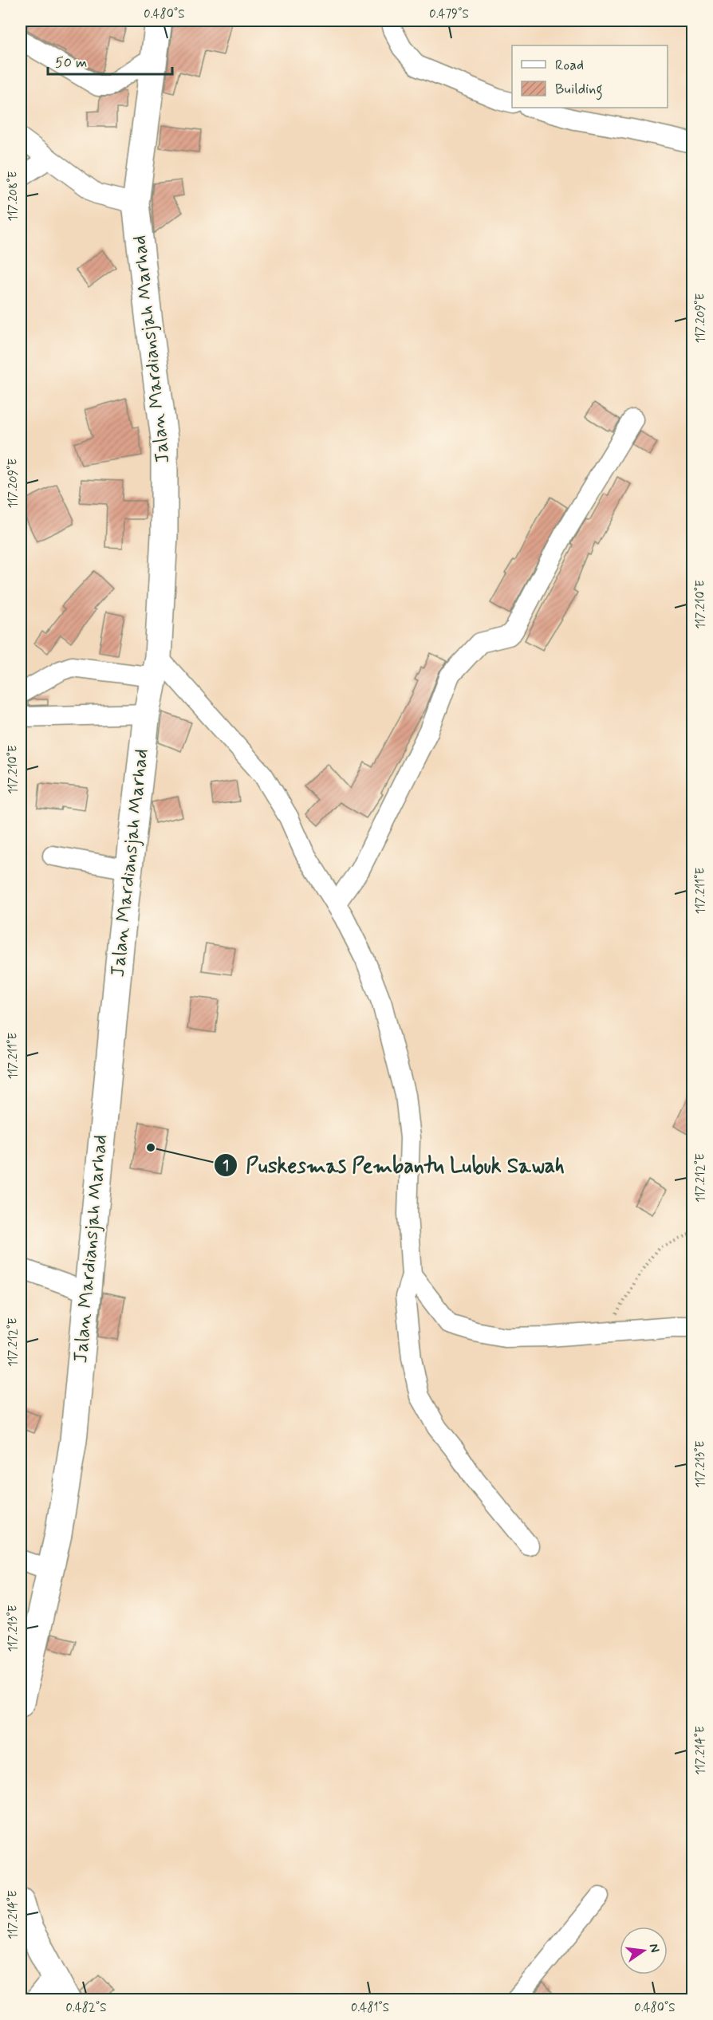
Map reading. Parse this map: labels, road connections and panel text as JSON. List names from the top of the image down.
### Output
{
  "streets": {
    "street": ["Jalan Mardiansjah Marhad"]
  },
  "places": ["Puskesmas Pembantu Lubuk Sawah"],
  "legend": ["Road", "Building"],
  "scale_bar": "50 m",
  "north": "right",
  "coordinates": [
    "0.480°S",
    "0.479°S",
    "117.208°E",
    "117.209°E",
    "117.210°E",
    "117.211°E",
    "117.212°E",
    "117.213°E",
    "117.214°E",
    "0.482°S",
    "0.481°S"
  ]
}
